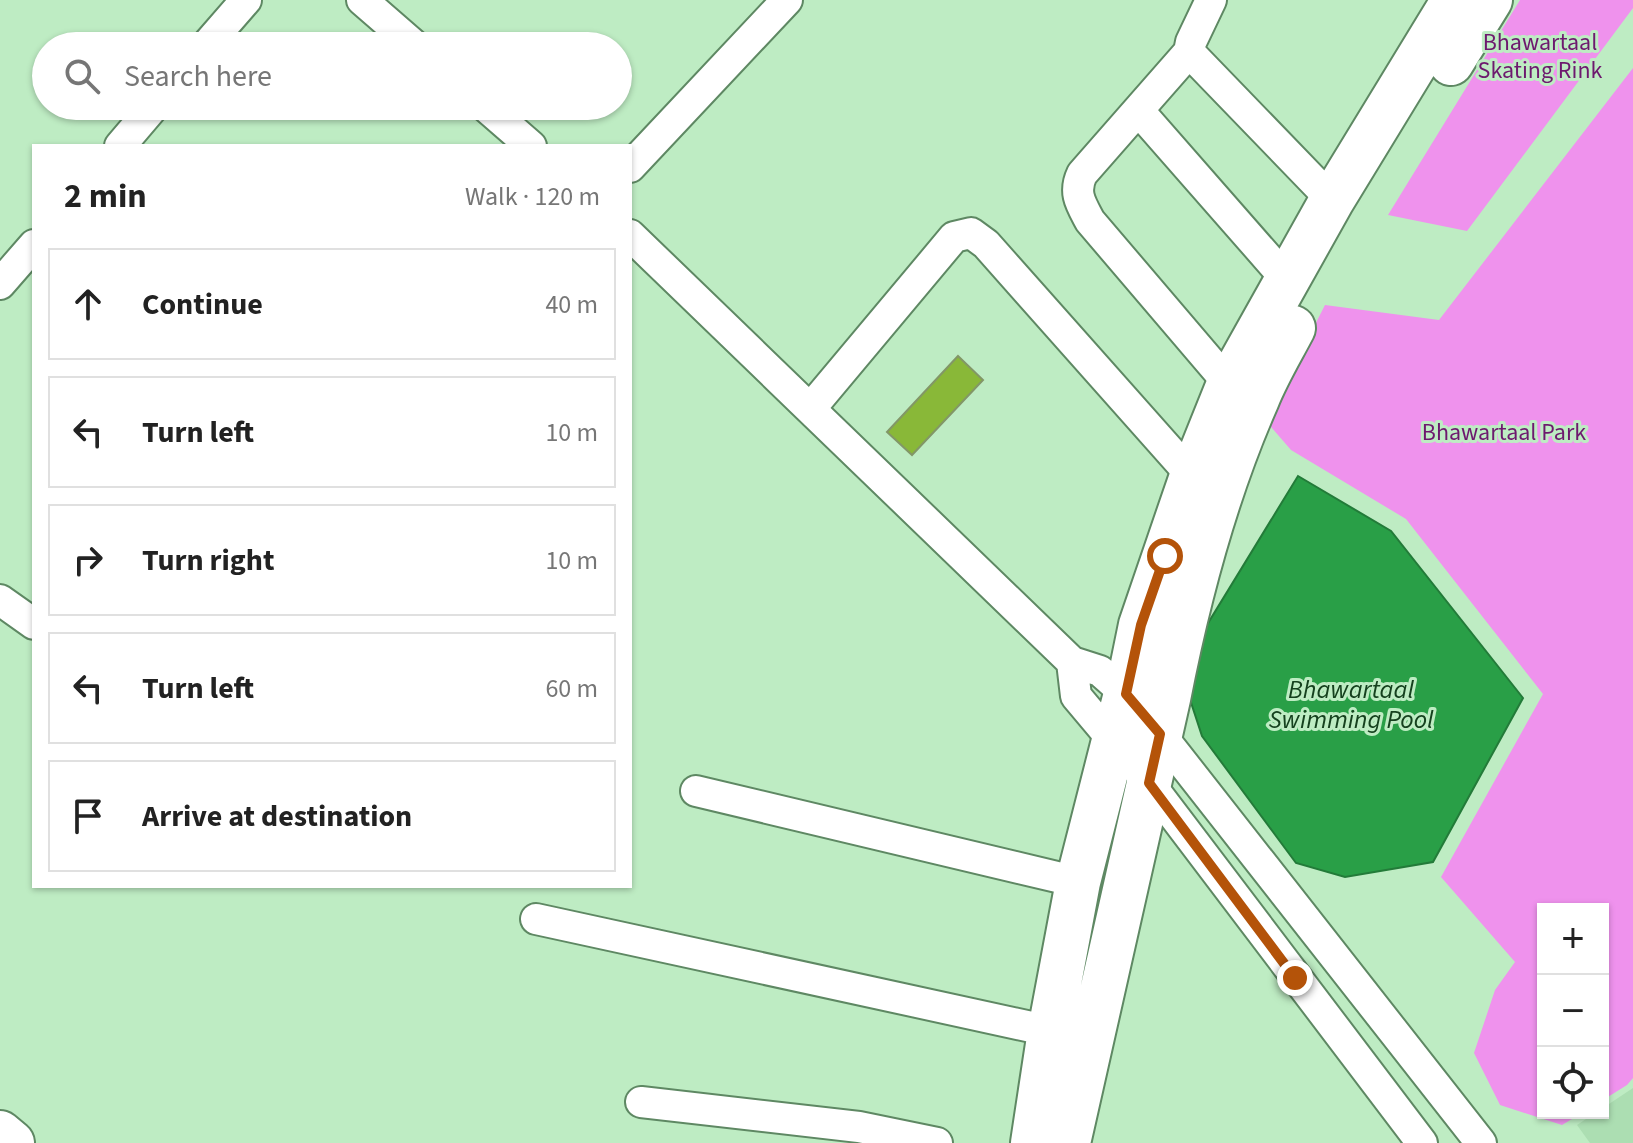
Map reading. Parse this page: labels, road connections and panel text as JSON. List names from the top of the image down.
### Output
{
  "water": ["Bhawartaal Swimming Pool"],
  "parks": ["Bhawartaal Skating Rink", "Bhawartaal Park"],
  "page": {
    "search": "Search here",
    "heading": ["2 min", "Walk · 120 m"],
    "list": [
      ["Continue", "40 m"],
      ["Turn left", "10 m"],
      ["Turn right", "10 m"],
      ["Turn left", "60 m"],
      "Arrive at destination"
    ],
    "map_buttons": ["+", "−"]
  }
}
